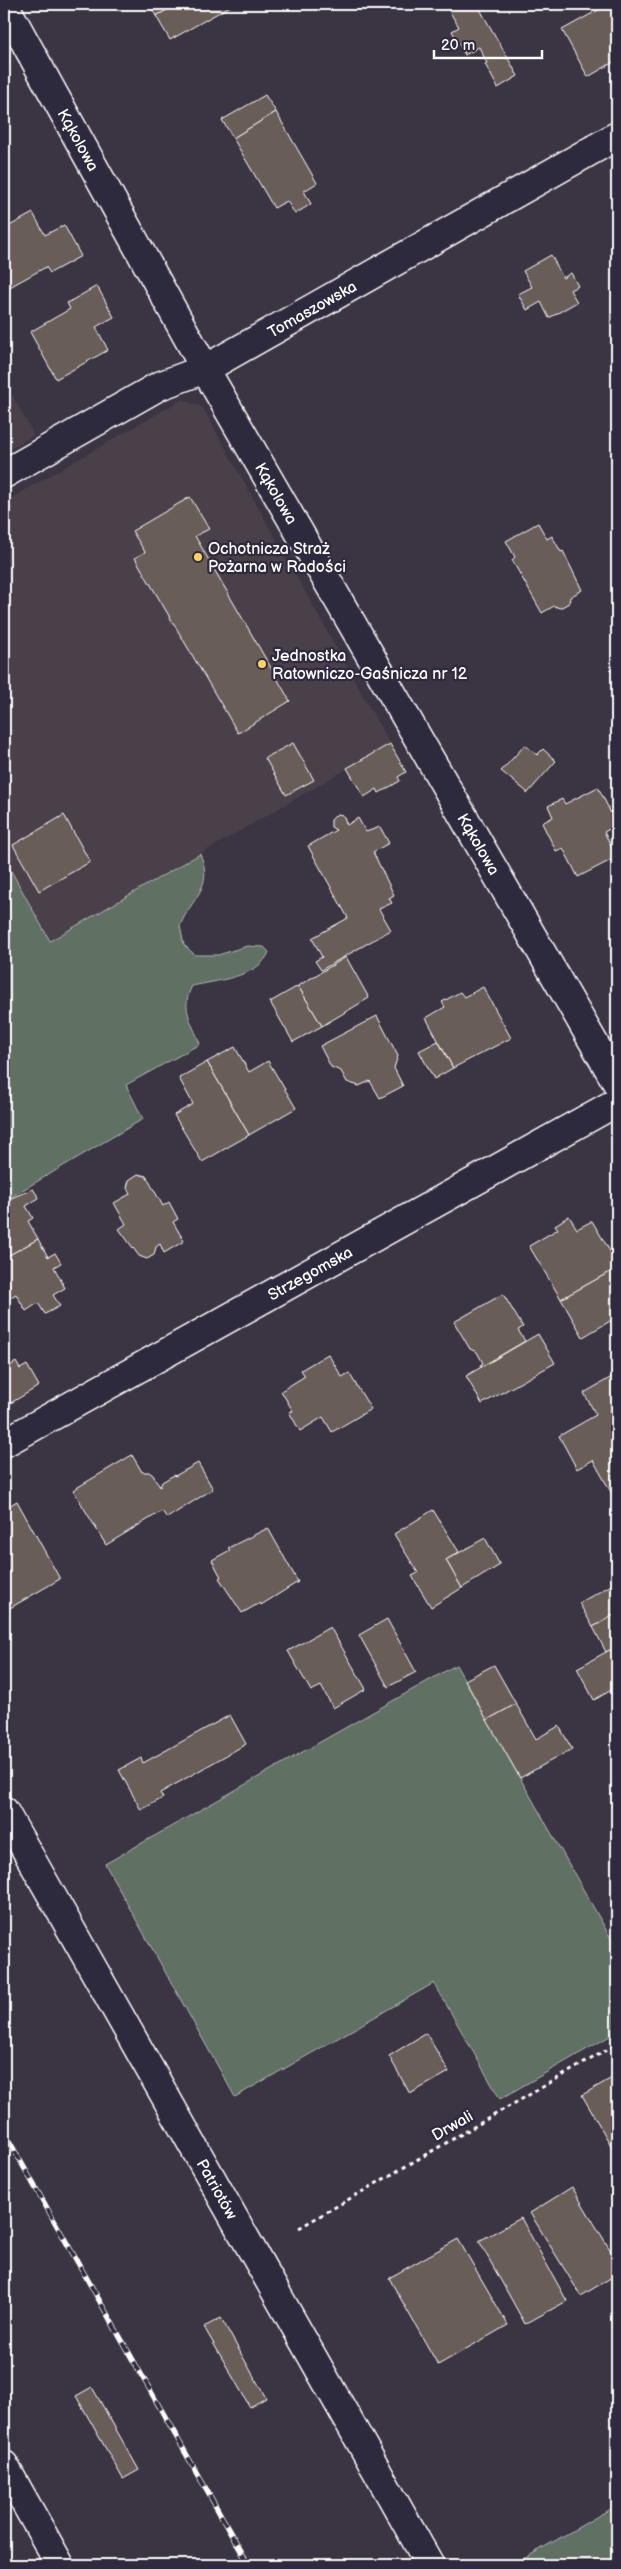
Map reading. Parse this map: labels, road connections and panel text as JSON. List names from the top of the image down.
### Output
{
  "streets": {
    "street": [
      "Kąkolowa",
      "Tomaszowska",
      "Strzegomska",
      "Patriotów"
    ],
    "path": ["Drwali"]
  },
  "crossings": [
    ["Kąkolowa", "Tomaszowska"]
  ],
  "places": ["Ochotnicza Straż Pożarna w Radości", "Jednostka Ratowniczo-Gaśnicza nr 12"],
  "scale_bar": "20 m"
}
